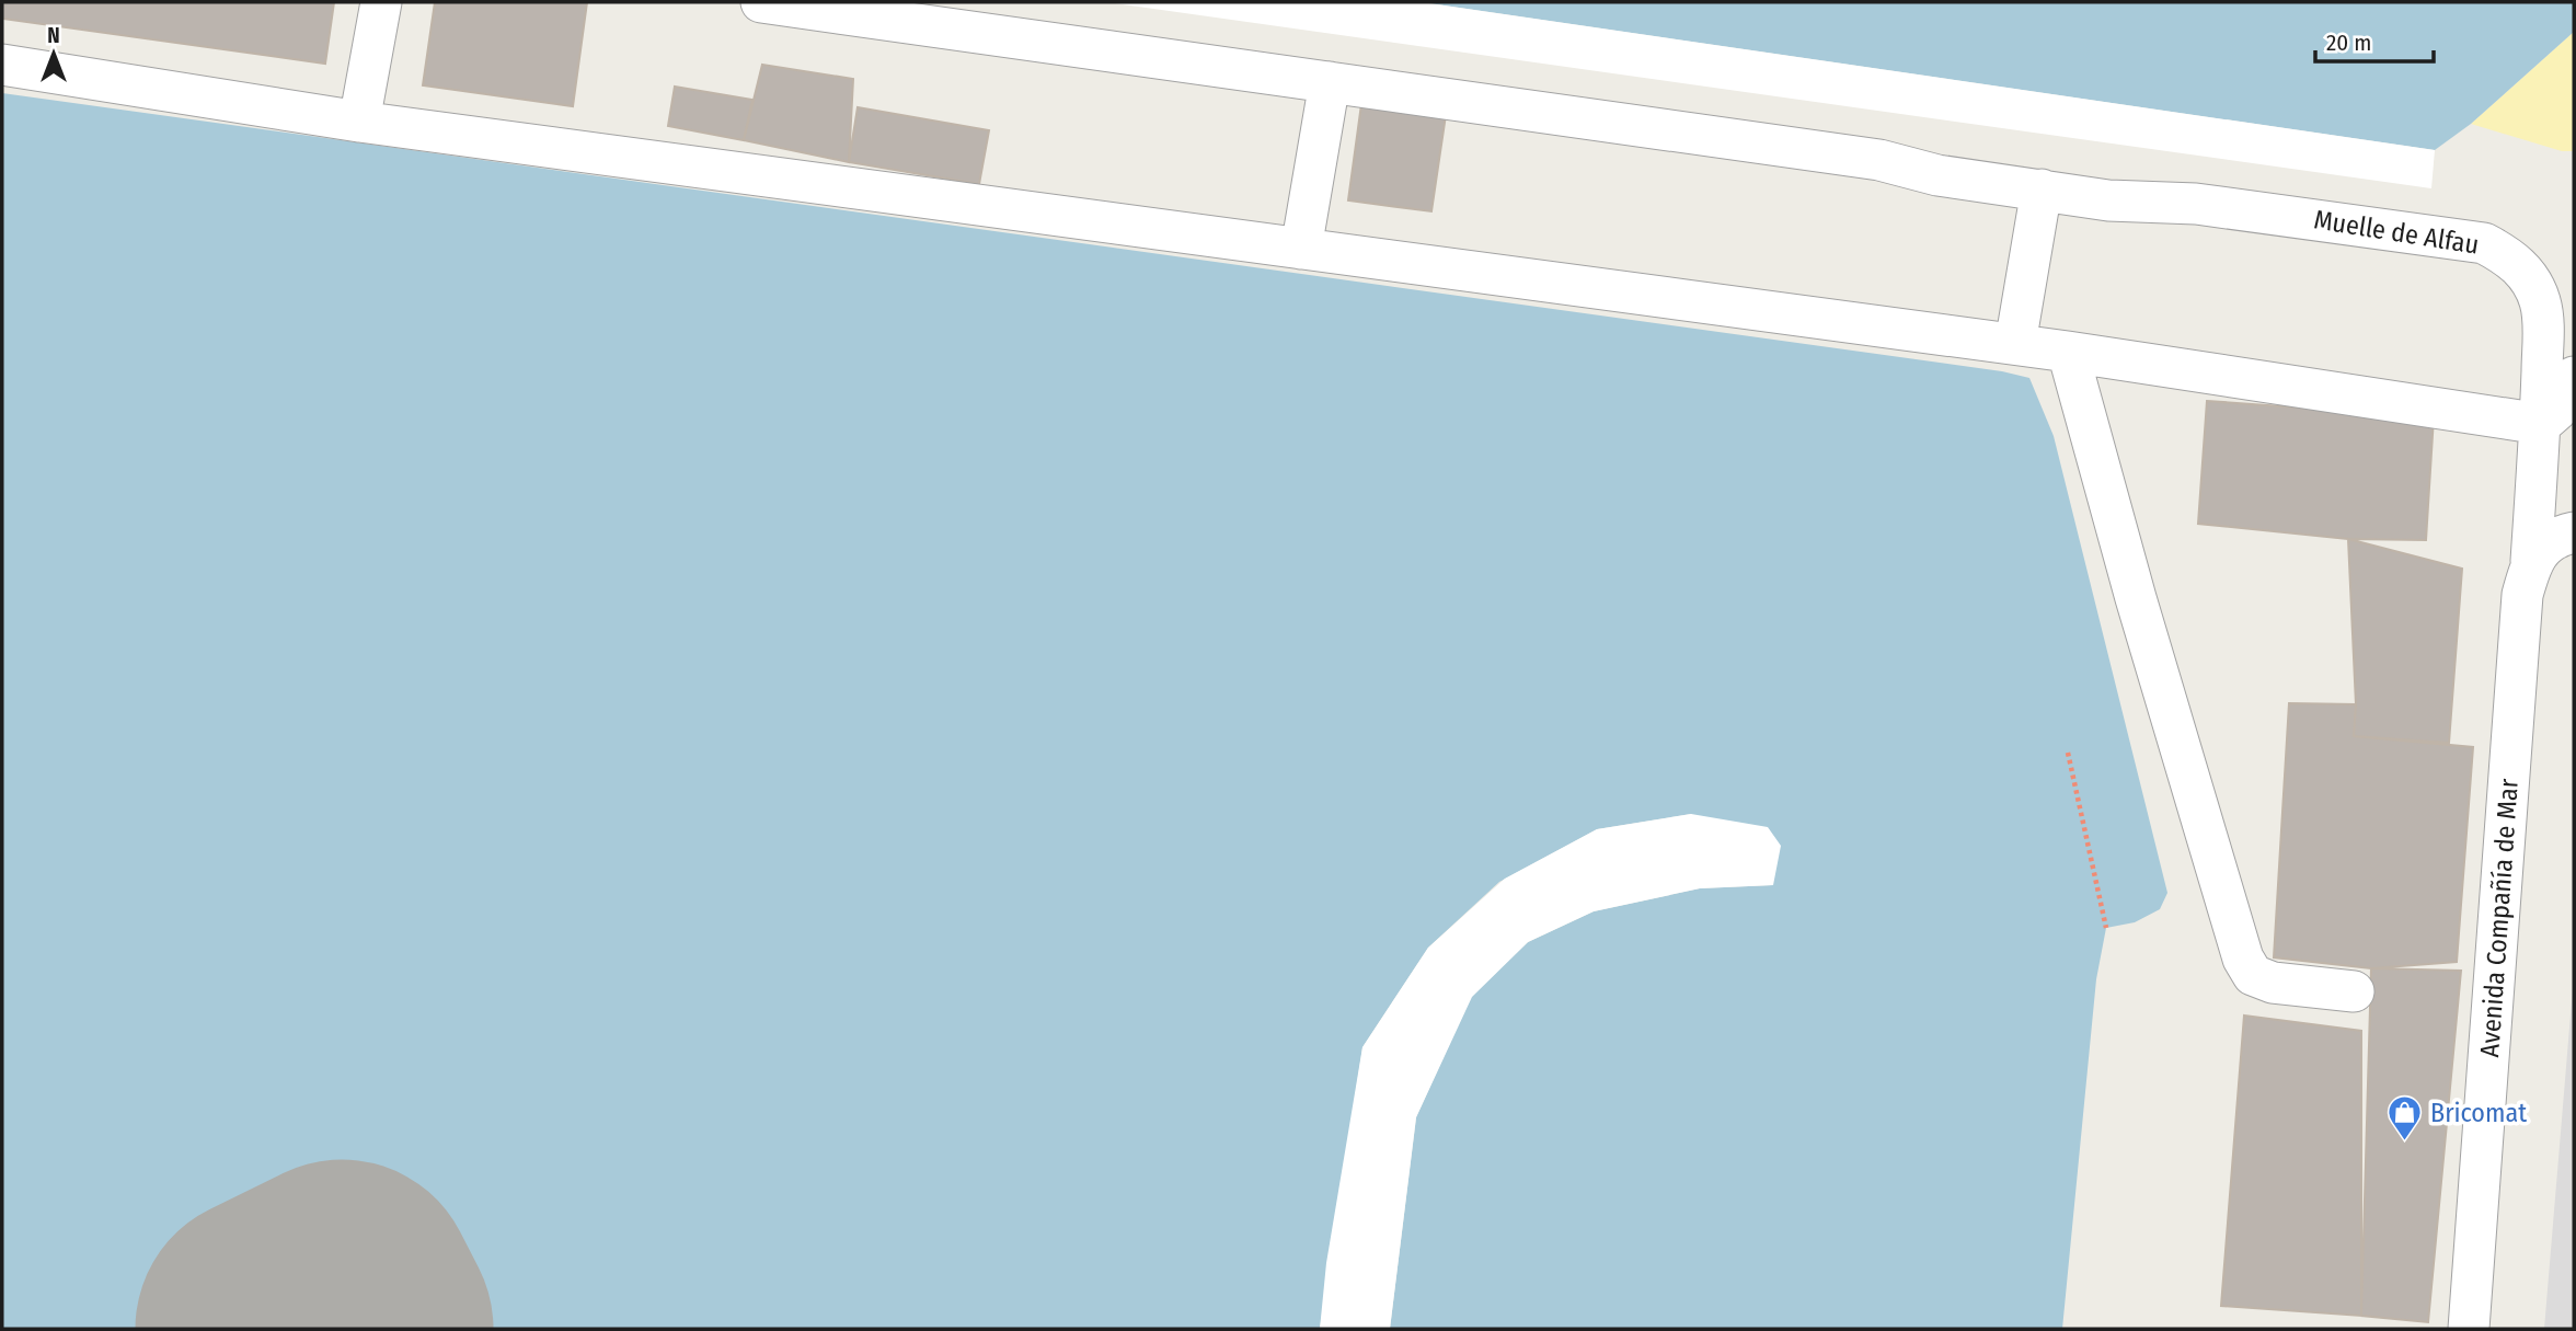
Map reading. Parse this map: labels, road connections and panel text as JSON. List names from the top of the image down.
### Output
{
  "streets": {
    "street": ["Muelle de Alfau", "Avenida Compañía de Mar"]
  },
  "crossings": [
    ["Muelle de Alfau", "Avenida Compañía de Mar"]
  ],
  "places": {
    "shop": ["Bricomat"]
  },
  "scale_bar": "20 m",
  "north": "top"
}
